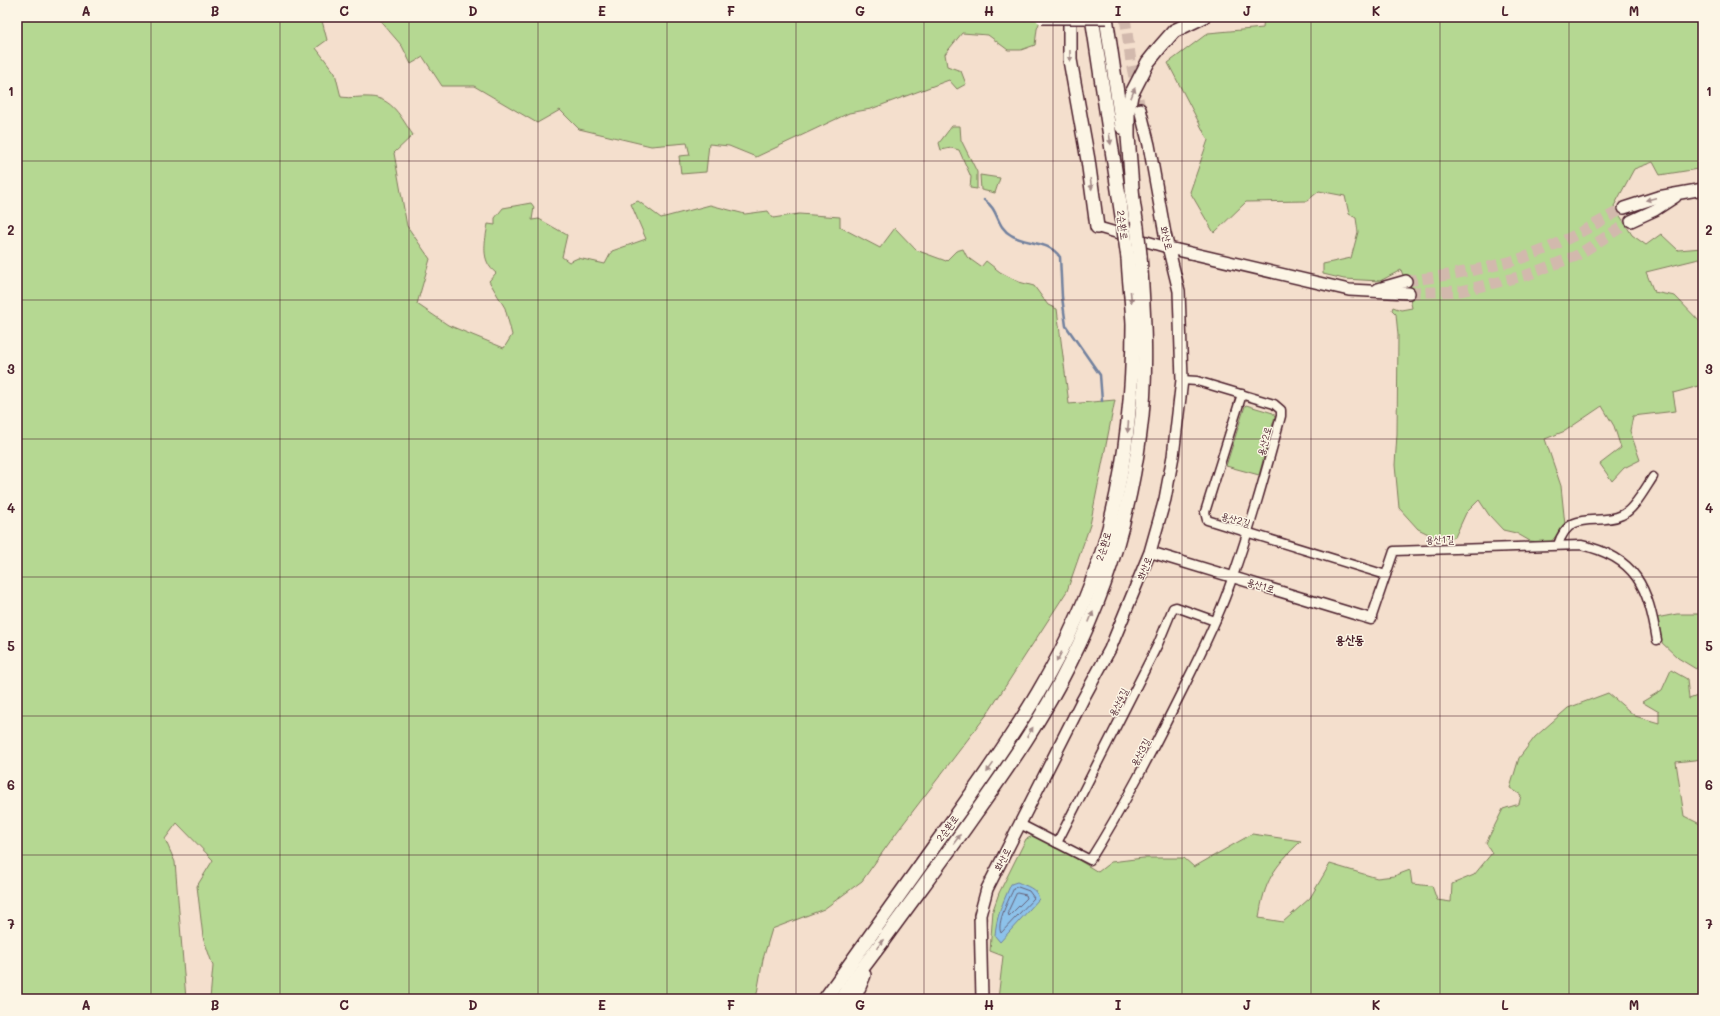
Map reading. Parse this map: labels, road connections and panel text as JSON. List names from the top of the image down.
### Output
{
  "streets": {
    "highway": ["2순환로"],
    "main road": ["화산로"],
    "street": [
      "용산2로",
      "용산2길",
      "용산1길",
      "용산1로",
      "용산4길",
      "용산3길"
    ]
  },
  "crossings": [
    ["화산로", "용산2로"],
    ["화산로", "용산1로"],
    ["화산로", "용산3길"],
    ["용산2로", "용산2길"],
    ["용산2로", "용산1로"],
    ["용산2로", "용산3길"],
    ["용산2길", "용산1길"],
    ["용산1길", "용산1로"],
    ["용산1로", "용산3길"],
    ["용산4길", "용산3길"]
  ],
  "districts": ["용산동"],
  "grid": {
    "columns": [
      "A",
      "B",
      "C",
      "D",
      "E",
      "F",
      "G",
      "H",
      "I",
      "J",
      "K",
      "L",
      "M"
    ],
    "rows": [
      "1",
      "2",
      "3",
      "4",
      "5",
      "6",
      "7"
    ]
  }
}
